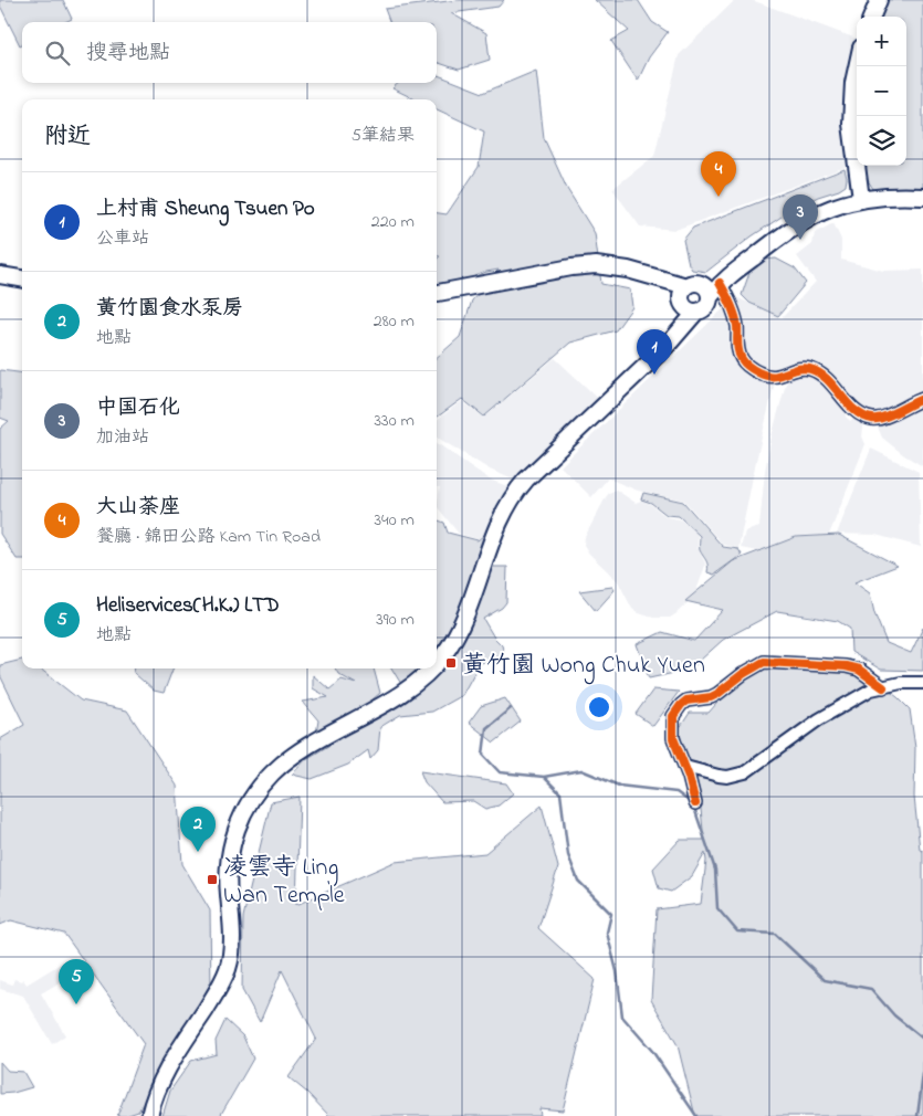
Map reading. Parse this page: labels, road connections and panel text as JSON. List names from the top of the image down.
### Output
{
  "places": {
    "transit": ["黃竹園 Wong Chuk Yuen", "凌雲寺 Ling Wan Temple"]
  },
  "page": {
    "map_buttons": ["+", "−"],
    "search": "搜尋地點",
    "heading": ["附近", "5筆結果"],
    "pins": [
      "4",
      "3",
      "1",
      "2",
      "5"
    ],
    "list": [
      {
        "mark": "1",
        "name": "上村甫 Sheung Tsuen Po",
        "note": "公車站",
        "value": "220 m"
      },
      {
        "mark": "2",
        "name": "黃竹園食水泵房",
        "note": "地點",
        "value": "280 m"
      },
      {
        "mark": "3",
        "name": "中国石化",
        "note": "加油站",
        "value": "330 m"
      },
      {
        "mark": "4",
        "name": "大山荼座",
        "note": "餐廳 · 錦田公路 Kam Tin Road",
        "value": "340 m"
      },
      {
        "mark": "5",
        "name": "Heliservices(H.K.) LTD",
        "note": "地點",
        "value": "390 m"
      }
    ]
  }
}
